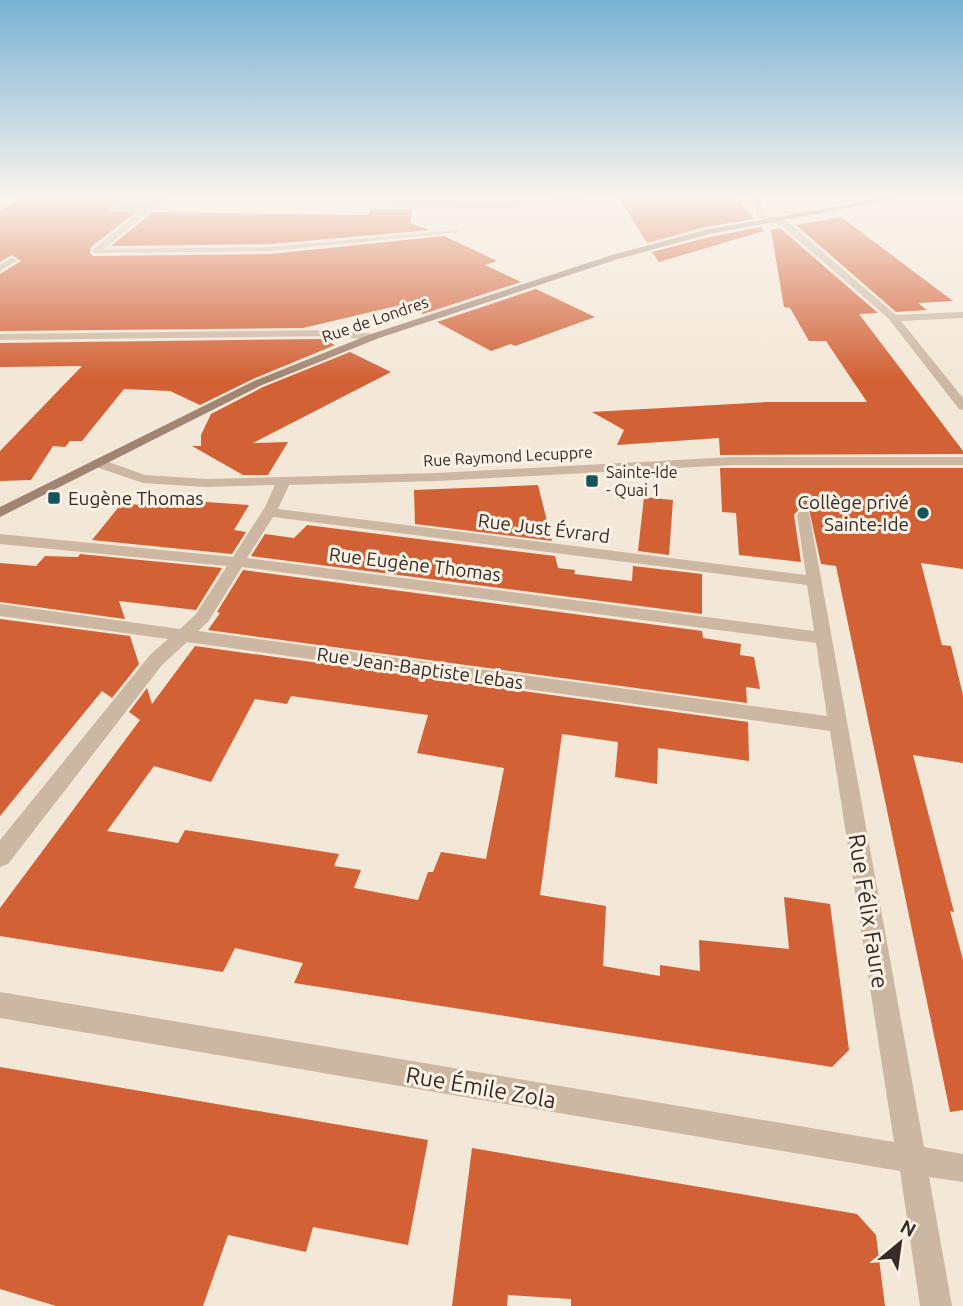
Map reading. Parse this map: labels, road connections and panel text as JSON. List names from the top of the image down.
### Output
{
  "streets": {
    "street": [
      "Rue de Londres",
      "Rue Raymond Lecuppre",
      "Rue Just Évrard",
      "Rue Eugène Thomas",
      "Rue Jean-Baptiste Lebas",
      "Rue Félix Faure",
      "Rue Émile Zola"
    ]
  },
  "crossings": [
    ["Rue de Londres", "Rue Raymond Lecuppre"],
    ["Rue Just Évrard", "Rue Félix Faure"],
    ["Rue Eugène Thomas", "Rue Félix Faure"],
    ["Rue Jean-Baptiste Lebas", "Rue Félix Faure"],
    ["Rue Félix Faure", "Rue Émile Zola"]
  ],
  "places": {
    "transit": ["Sainte-Ide - Quai 1", "Eugène Thomas"],
    "other": ["Collège privé Sainte-Ide"]
  },
  "north": "top right"
}
